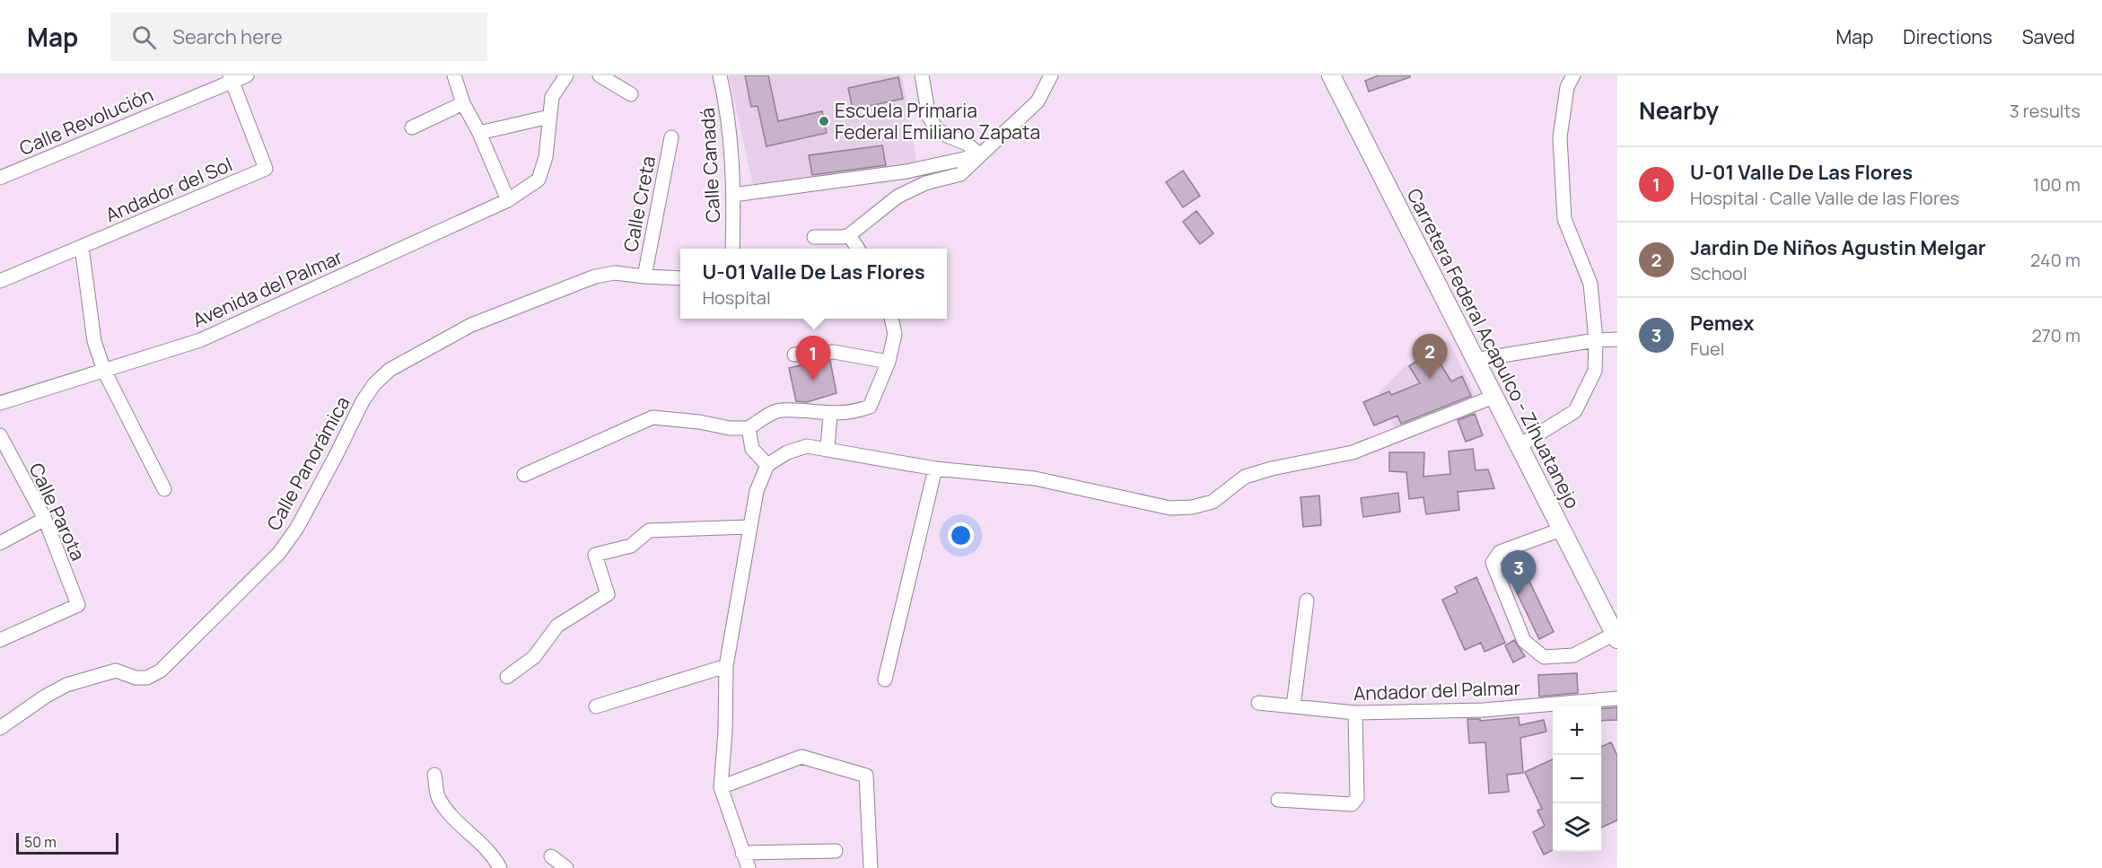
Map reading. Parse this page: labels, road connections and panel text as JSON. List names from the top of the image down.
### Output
{
  "streets": {
    "main road": ["Carretera Federal Acapulco - Zihuatanejo"],
    "street": [
      "Calle Revolución",
      "Calle Canadá",
      "Andador del Sol",
      "Calle Creta",
      "Avenida del Palmar",
      "Calle Panorámica",
      "Calle Parota",
      "Andador del Palmar"
    ]
  },
  "crossings": [
    ["Calle Revolución", "Andador del Sol"],
    ["Calle Creta", "Calle Panorámica"]
  ],
  "places": ["Escuela Primaria Federal Emiliano Zapata"],
  "scale_bar": "50 m",
  "page": {
    "header": "Map",
    "search": "Search here",
    "nav": ["Map", "Directions", "Saved"],
    "heading": ["Nearby", "3 results"],
    "list": [
      {
        "mark": "1",
        "name": "U-01 Valle De Las Flores",
        "note": "Hospital · Calle Valle de las Flores",
        "value": "100 m"
      },
      {
        "mark": "2",
        "name": "Jardin De Niños Agustin Melgar",
        "note": "School",
        "value": "240 m"
      },
      {
        "mark": "3",
        "name": "Pemex",
        "note": "Fuel",
        "value": "270 m"
      }
    ],
    "popup": ["U-01 Valle De Las Flores", "Hospital"],
    "pins": ["2", "1", "3"],
    "map_buttons": ["+", "−"],
    "scale": "50 m"
  }
}
